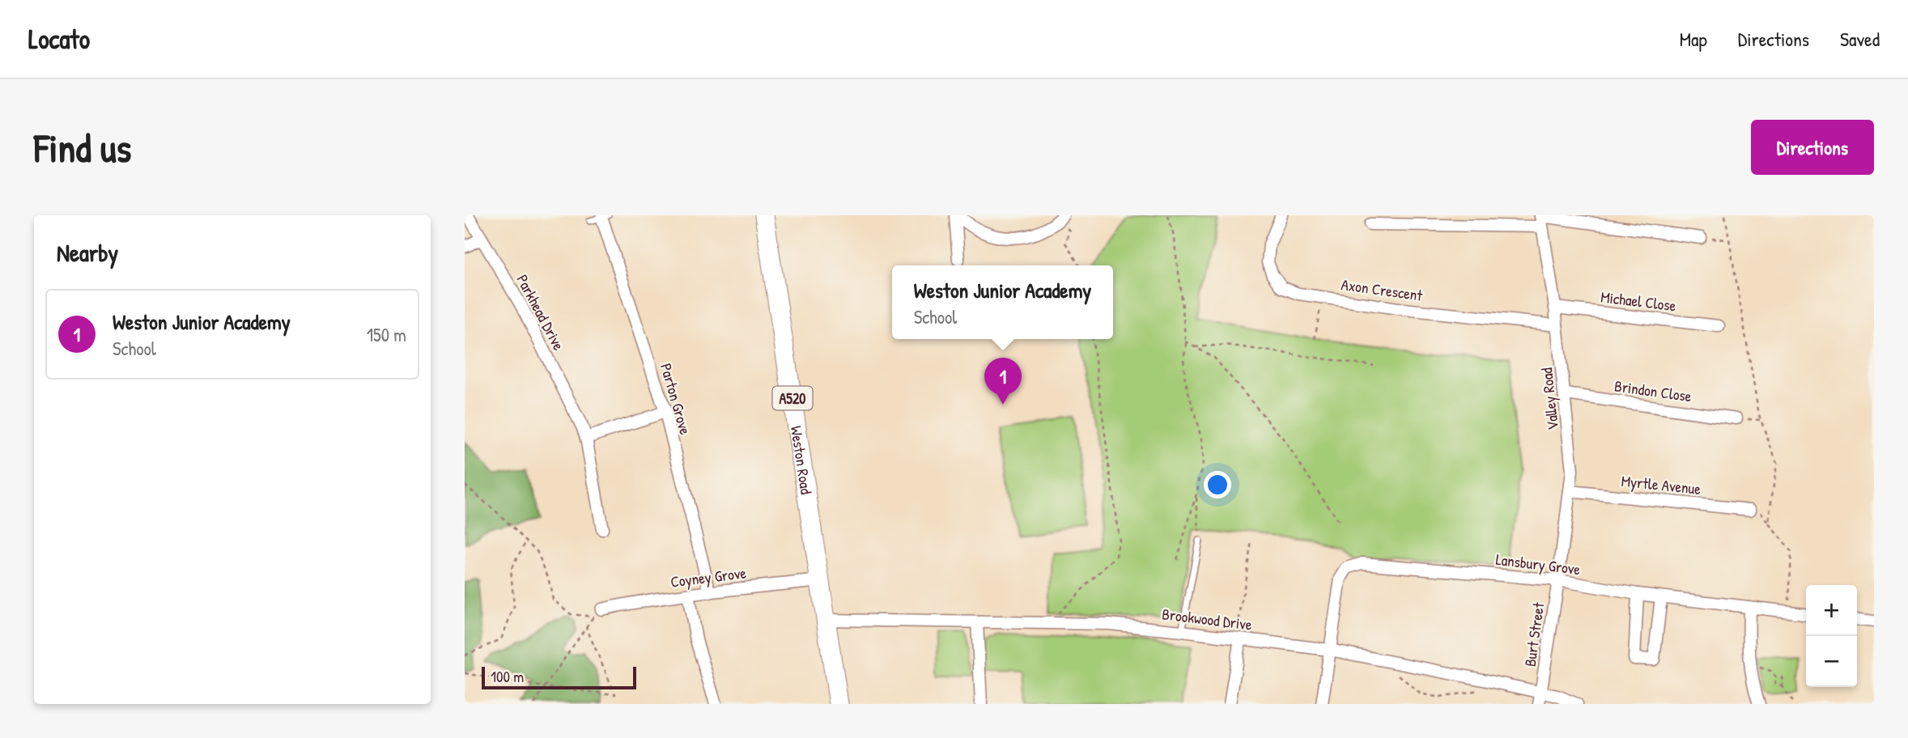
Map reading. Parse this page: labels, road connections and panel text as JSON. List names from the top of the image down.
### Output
{
  "streets": {
    "highway": ["A520", "Weston Road"],
    "street": [
      "Axon Crescent",
      "Michael Close",
      "Parkhead Drive",
      "Brindon Close",
      "Parton Grove",
      "Valley Road",
      "Myrtle Avenue",
      "Lansbury Grove",
      "Coyney Grove",
      "Brookwood Drive",
      "Burt Street"
    ]
  },
  "crossings": [
    ["Axon Crescent", "Valley Road"],
    ["Michael Close", "Valley Road"],
    ["Brindon Close", "Valley Road"],
    ["Parton Grove", "Coyney Grove"],
    ["Valley Road", "Myrtle Avenue"],
    ["Valley Road", "Lansbury Grove"],
    ["Valley Road", "Burt Street"],
    ["Weston Road", "Coyney Grove"],
    ["Weston Road", "Brookwood Drive"],
    ["Lansbury Grove", "Brookwood Drive"],
    ["Lansbury Grove", "Burt Street"],
    ["Brookwood Drive", "Burt Street"]
  ],
  "scale_bar": "100 m",
  "page": {
    "header": "Locato",
    "nav": ["Map", "Directions", "Saved"],
    "buttons": "Directions",
    "title": "Find us",
    "heading": "Nearby",
    "popup": ["Weston Junior Academy", "School"],
    "list": [
      {
        "mark": "1",
        "name": "Weston Junior Academy",
        "note": "School",
        "value": "150 m"
      }
    ],
    "pins": "1",
    "map_buttons": ["+", "−"],
    "scale": "100 m"
  }
}
